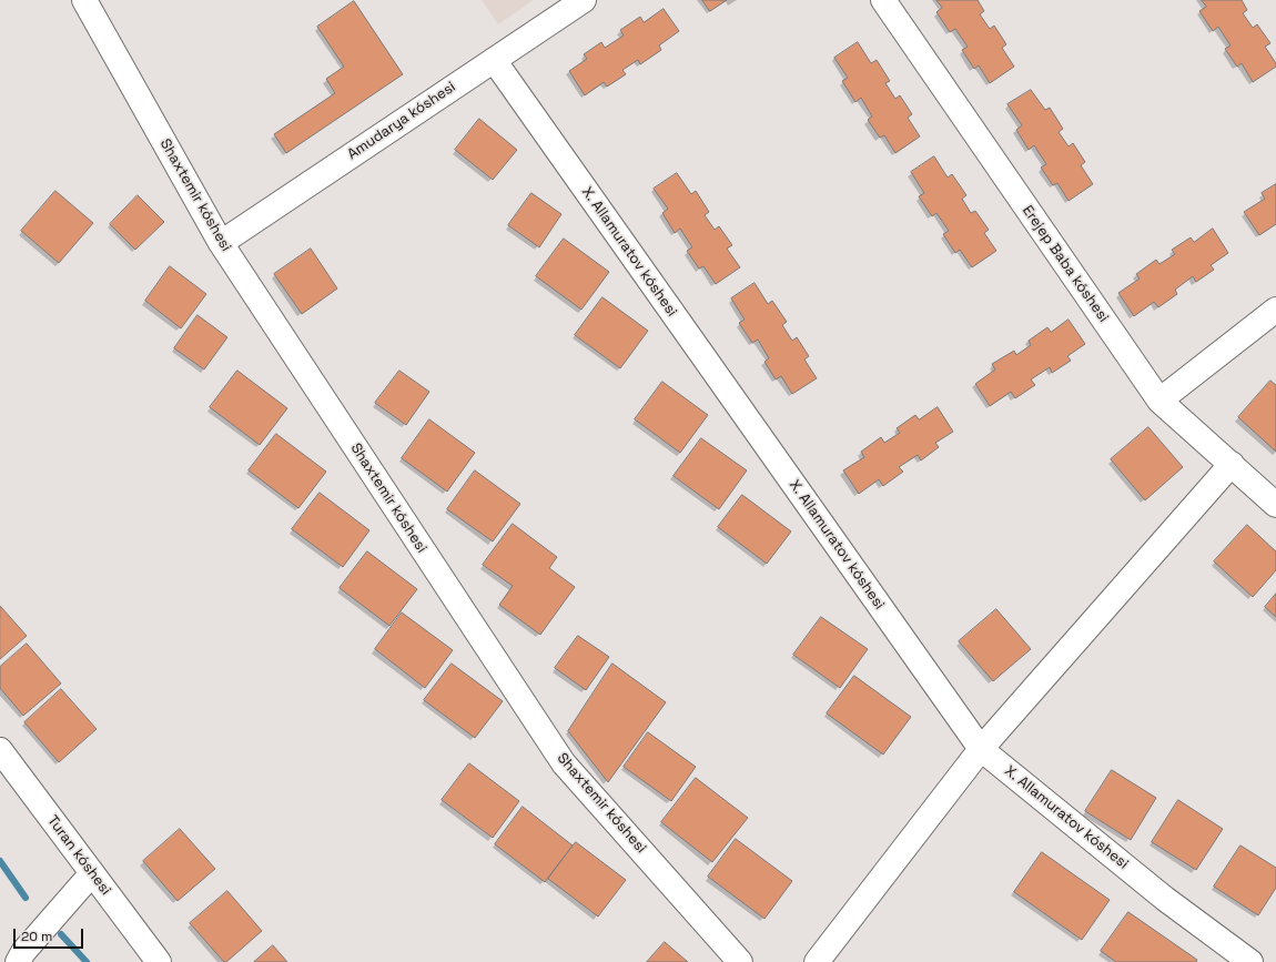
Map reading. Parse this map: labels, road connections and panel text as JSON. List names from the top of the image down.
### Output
{
  "streets": {
    "street": [
      "Amudarya kóshesi",
      "Shaxtemir kóshesi",
      "X. Allamuratov kóshesi",
      "Erejep Baba kóshesi",
      "Turan kóshesi"
    ]
  },
  "crossings": [
    ["Amudarya kóshesi", "Shaxtemir kóshesi"],
    ["Amudarya kóshesi", "X. Allamuratov kóshesi"]
  ],
  "scale_bar": "20 m"
}
